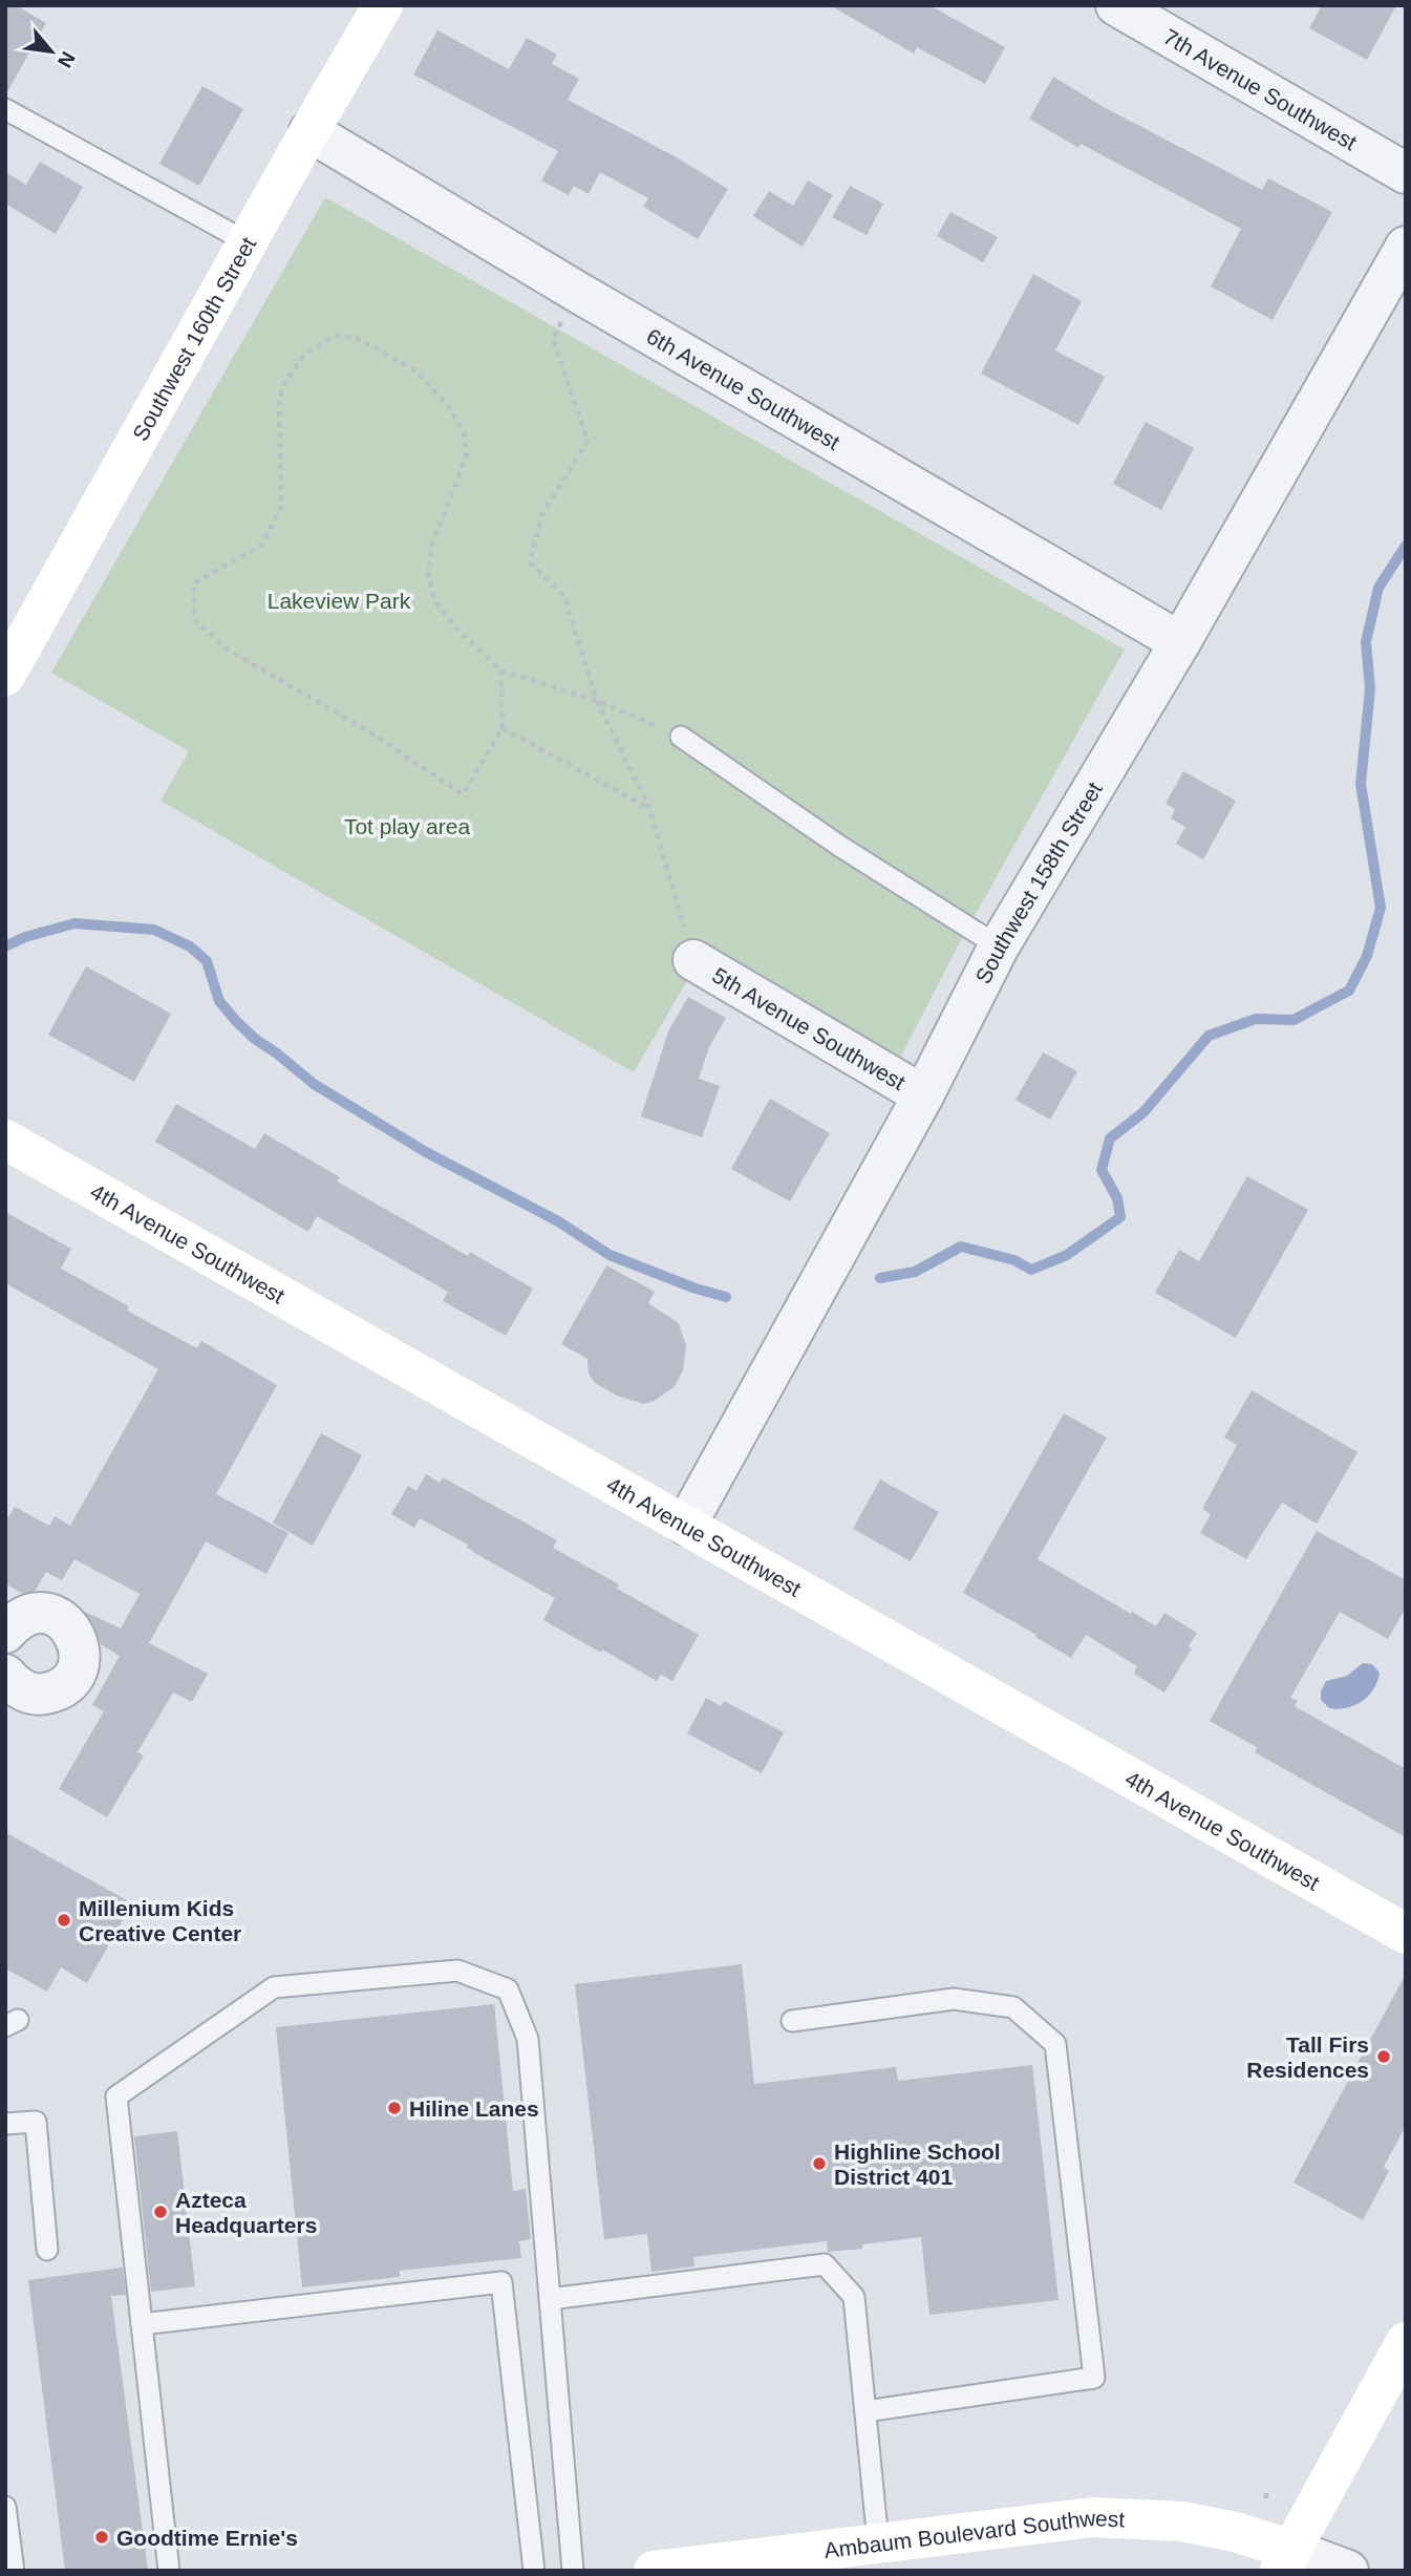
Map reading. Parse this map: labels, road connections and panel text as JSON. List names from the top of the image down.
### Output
{
  "streets": {
    "street": [
      "7th Avenue Southwest",
      "Southwest 160th Street",
      "6th Avenue Southwest",
      "Southwest 158th Street",
      "5th Avenue Southwest",
      "4th Avenue Southwest",
      "Ambaum Boulevard Southwest"
    ]
  },
  "crossings": [
    ["Southwest 160th Street", "6th Avenue Southwest"],
    ["6th Avenue Southwest", "Southwest 158th Street"],
    ["Southwest 158th Street", "5th Avenue Southwest"],
    ["Southwest 158th Street", "4th Avenue Southwest"]
  ],
  "parks": ["Lakeview Park", "Tot play area"],
  "places": [
    "Millenium Kids Creative Center",
    "Tall Firs Residences",
    "Hiline Lanes",
    "Highline School District 401",
    "Azteca Headquarters",
    "Goodtime Ernie's"
  ],
  "north": "bottom right"
}
